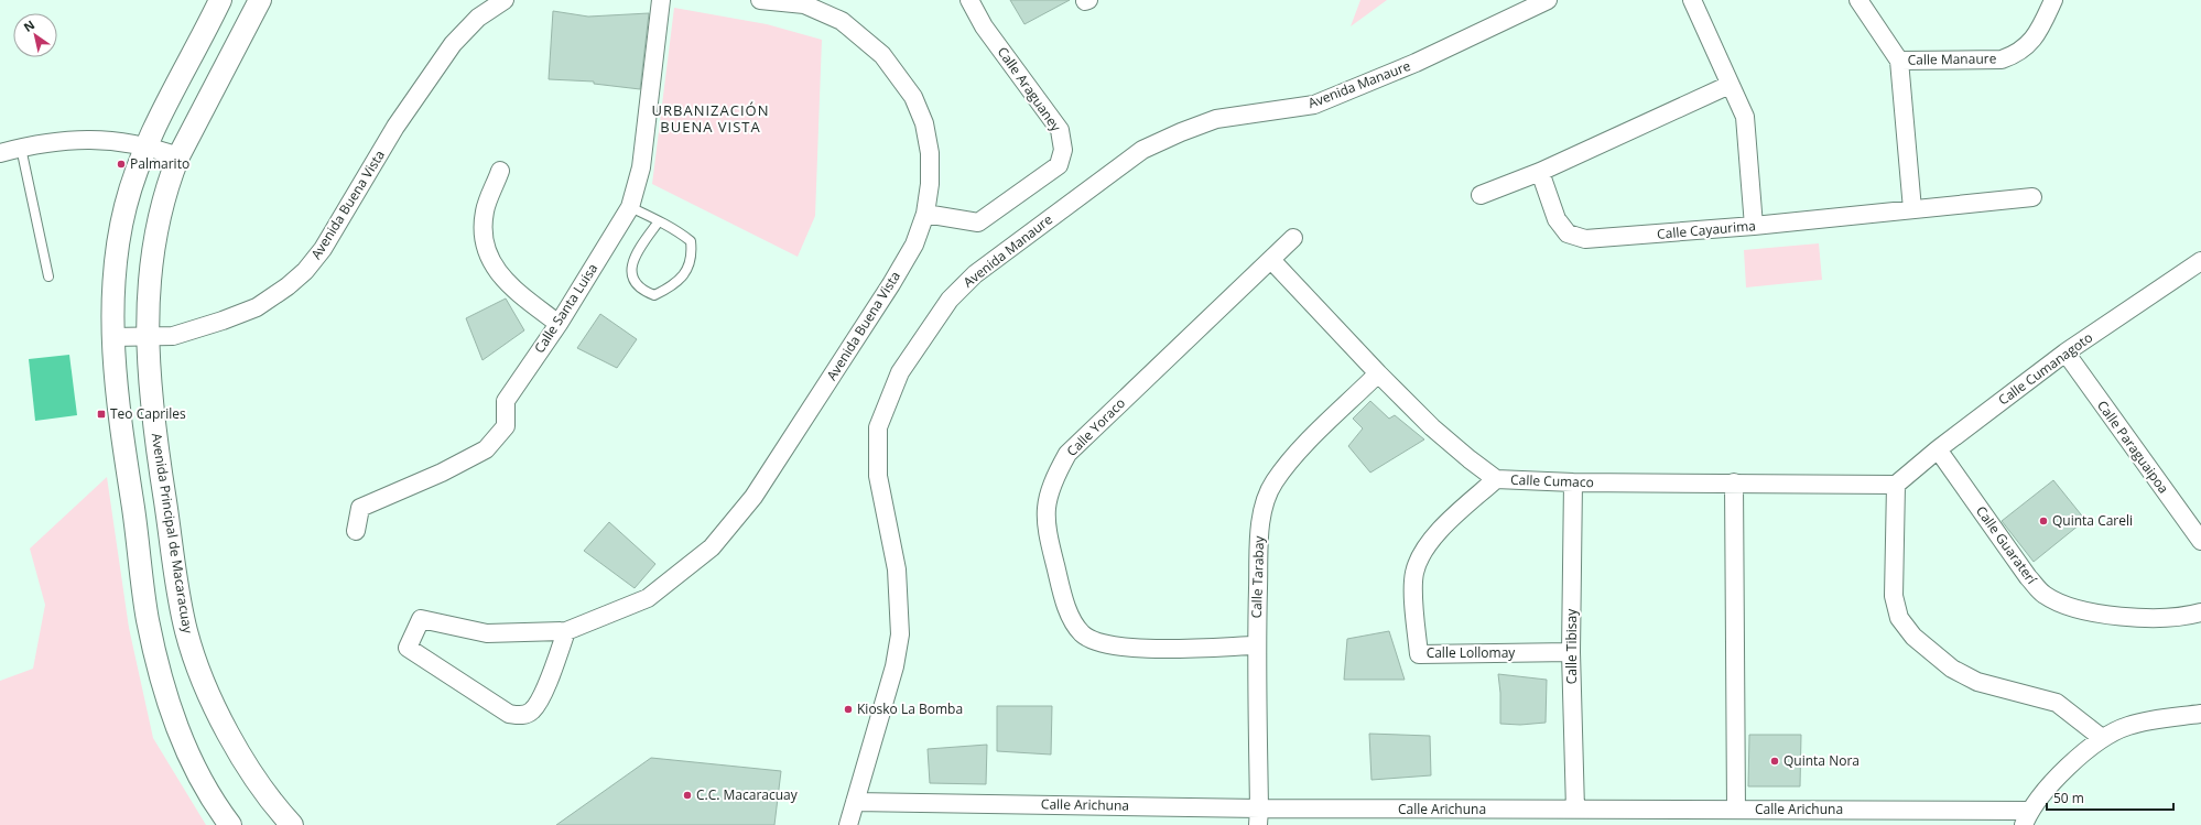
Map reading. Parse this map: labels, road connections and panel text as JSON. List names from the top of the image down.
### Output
{
  "streets": {
    "street": [
      "Calle Manaure",
      "Avenida Manaure",
      "Calle Araguaney",
      "Avenida Buena Vista",
      "Calle Cayaurima",
      "Calle Santa Luisa",
      "Calle Cumanagoto",
      "Calle Yoraco",
      "Calle Paraguaipoa",
      "Calle Cumaco",
      "Avenida Principal de Macaracuay",
      "Calle Guaraterí",
      "Calle Tarabay",
      "Calle Tibisay",
      "Calle Lollomay",
      "Calle Arichuna"
    ]
  },
  "crossings": [
    ["Avenida Manaure", "Calle Arichuna"],
    ["Calle Araguaney", "Avenida Buena Vista"],
    ["Avenida Buena Vista", "Avenida Principal de Macaracuay"],
    ["Calle Cumanagoto", "Calle Paraguaipoa"],
    ["Calle Cumanagoto", "Calle Cumaco"],
    ["Calle Cumanagoto", "Calle Guaraterí"],
    ["Calle Yoraco", "Calle Cumaco"],
    ["Calle Yoraco", "Calle Tarabay"],
    ["Calle Cumaco", "Calle Tarabay"],
    ["Calle Cumaco", "Calle Tibisay"],
    ["Calle Cumaco", "Calle Lollomay"],
    ["Calle Tarabay", "Calle Arichuna"],
    ["Calle Tibisay", "Calle Lollomay"],
    ["Calle Tibisay", "Calle Arichuna"]
  ],
  "districts": ["URBANIZACIÓN BUENA VISTA"],
  "places": {
    "other": [
      "Palmarito",
      "Quinta Careli",
      "Kiosko La Bomba",
      "Quinta Nora",
      "C.C. Macaracuay"
    ],
    "transit": ["Teo Capriles"]
  },
  "scale_bar": "50 m",
  "north": "top left"
}
